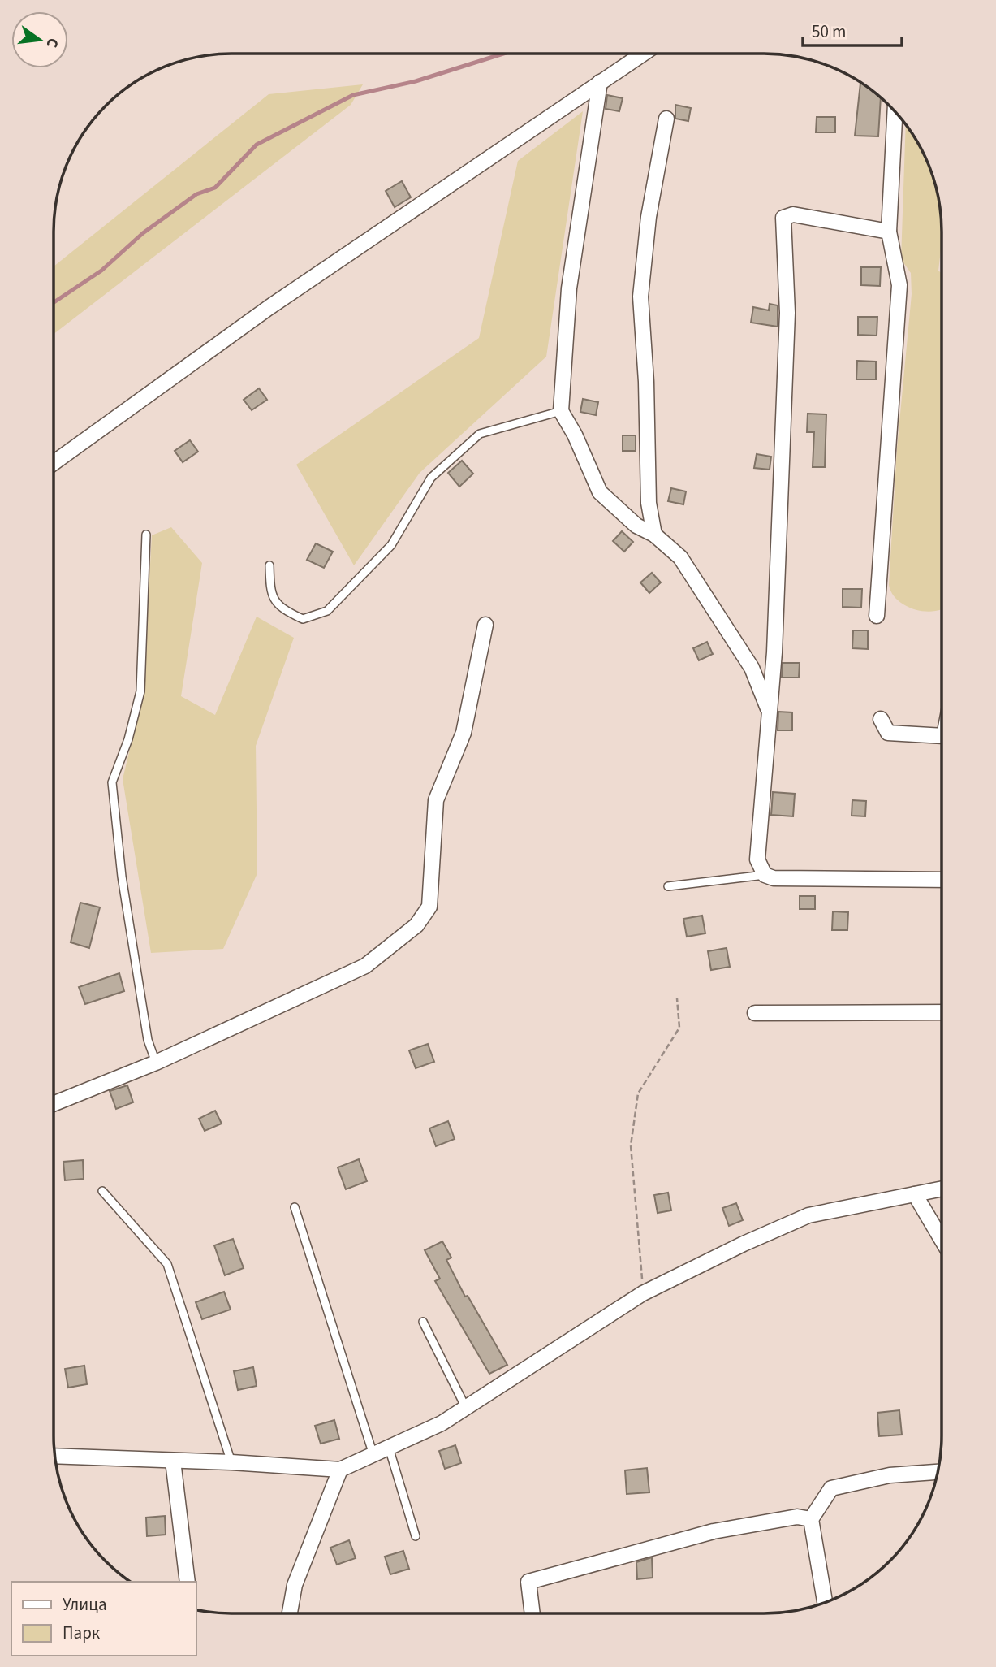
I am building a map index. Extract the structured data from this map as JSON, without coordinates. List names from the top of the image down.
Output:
{
  "legend": ["Улица", "Парк"],
  "scale_bar": "50 m",
  "north": "right"
}
